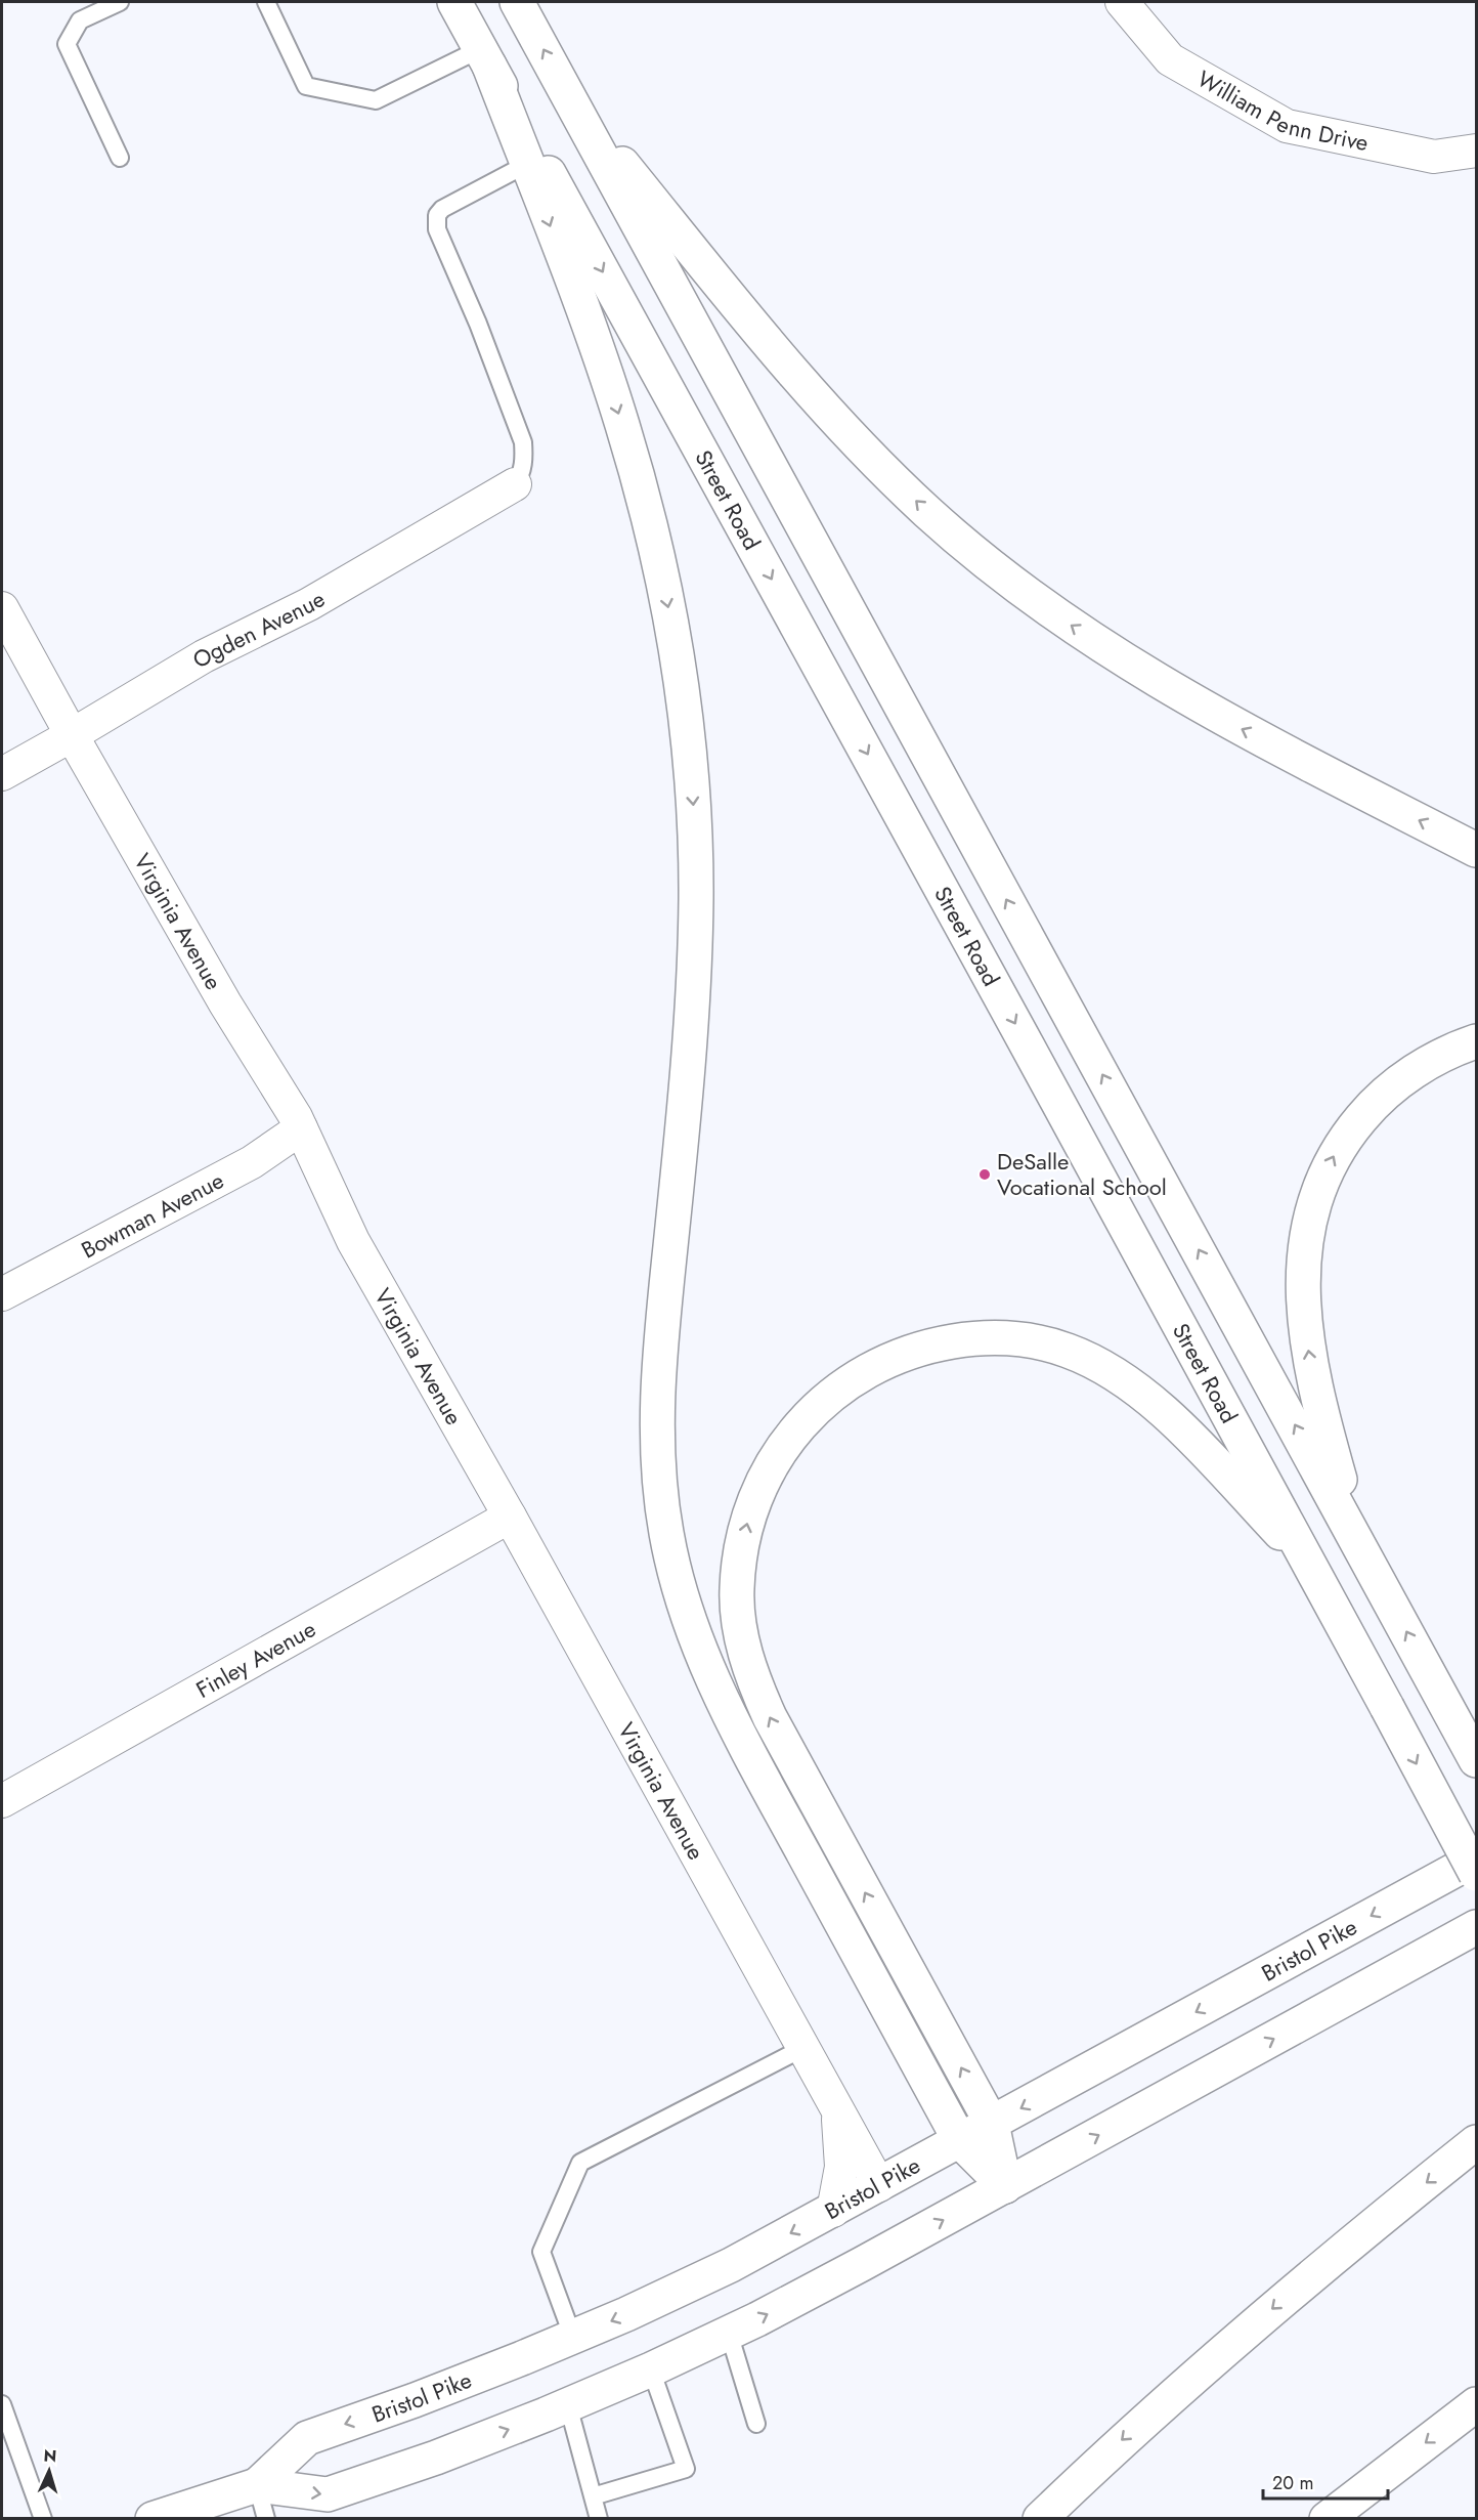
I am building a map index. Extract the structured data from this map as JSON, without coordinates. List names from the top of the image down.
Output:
{
  "streets": {
    "main road": ["Street Road", "Bristol Pike"],
    "street": [
      "William Penn Drive",
      "Ogden Avenue",
      "Virginia Avenue",
      "Bowman Avenue",
      "Finley Avenue"
    ]
  },
  "crossings": [
    ["Ogden Avenue", "Virginia Avenue"],
    ["Virginia Avenue", "Bowman Avenue"],
    ["Virginia Avenue", "Finley Avenue"],
    ["Virginia Avenue", "Bristol Pike"]
  ],
  "places": ["DeSalle Vocational School"],
  "scale_bar": "20 m",
  "north": "top"
}
